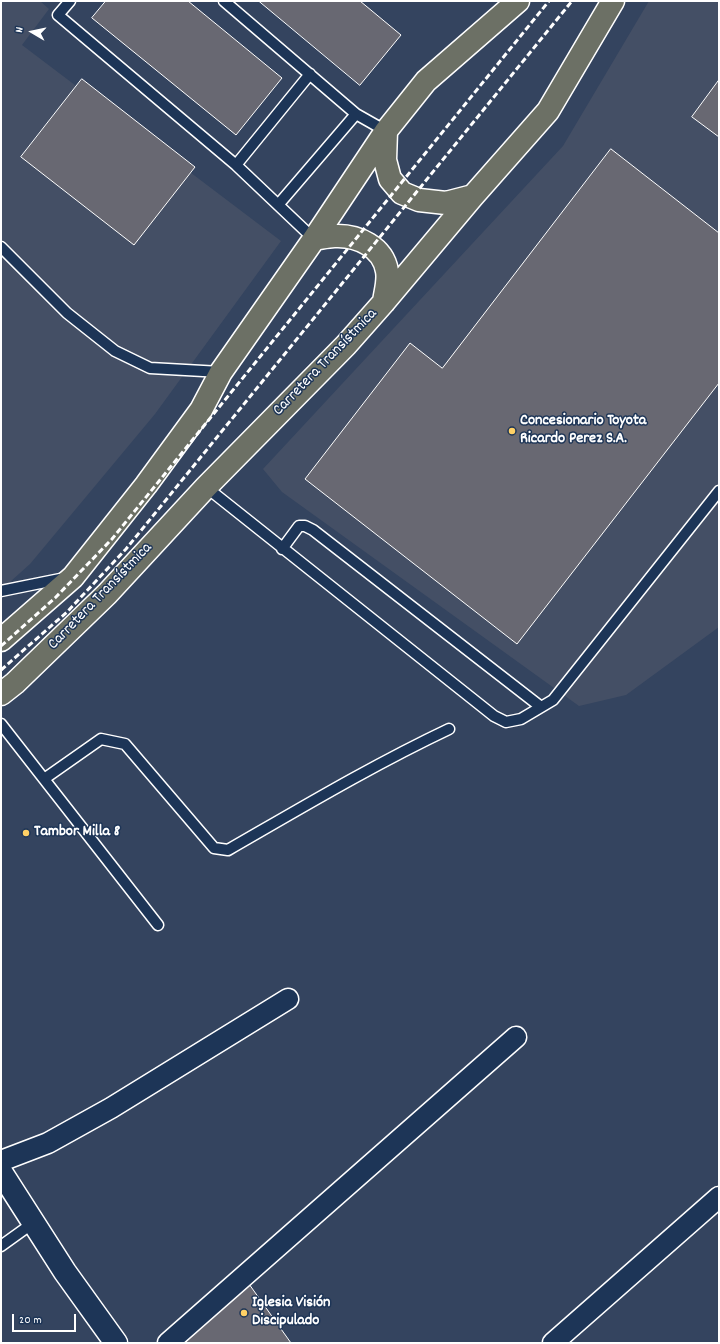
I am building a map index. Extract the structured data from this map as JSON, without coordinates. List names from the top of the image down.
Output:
{
  "streets": {
    "main road": ["Carretera Transístmica"]
  },
  "places": ["Concesionario Toyota Ricardo Perez S.A.", "Tambor Milla 8", "Iglesia Visión Discipulado"],
  "scale_bar": "20 m",
  "north": "left"
}
